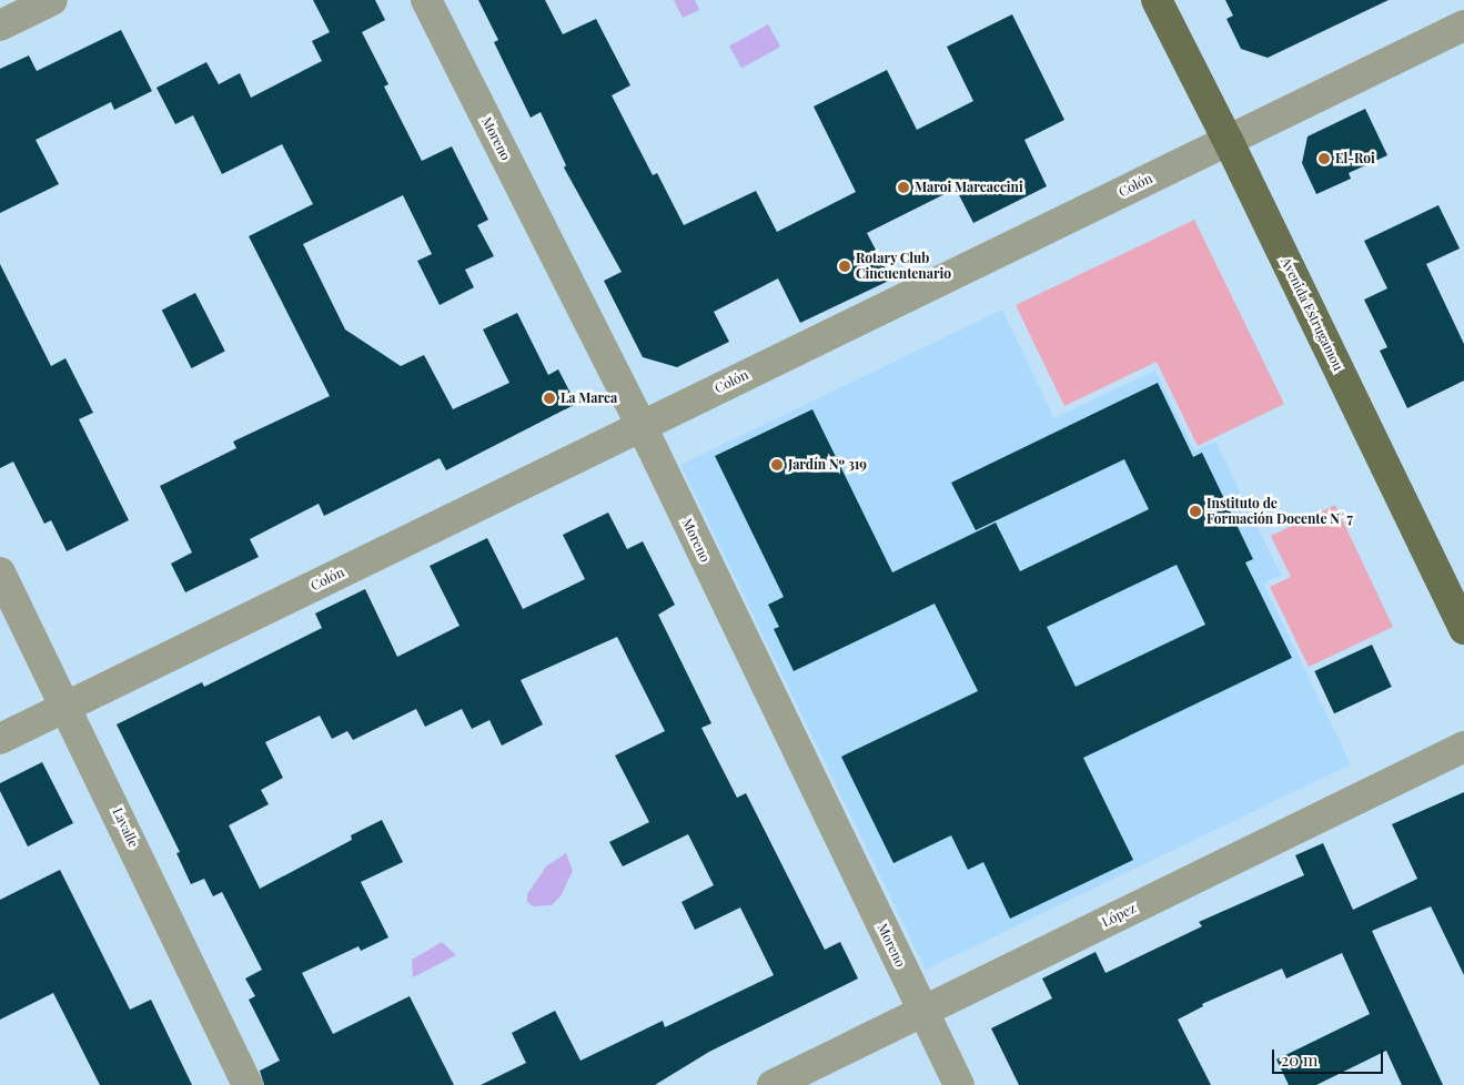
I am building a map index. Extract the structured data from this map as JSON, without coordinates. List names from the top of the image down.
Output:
{
  "streets": {
    "main road": ["Avenida Estrugamou"],
    "street": [
      "Moreno",
      "Colón",
      "Lavalle",
      "López"
    ]
  },
  "crossings": [
    ["Moreno", "Colón"],
    ["Moreno", "López"],
    ["Colón", "Avenida Estrugamou"],
    ["Colón", "Lavalle"]
  ],
  "places": [
    "El-Roi",
    "Maroi Marcaccini",
    "Rotary Club Cincuentenario",
    "La Marca",
    "Jardín Nº 319",
    "Instituto de Formación Docente N° 7"
  ],
  "scale_bar": "20 m"
}
